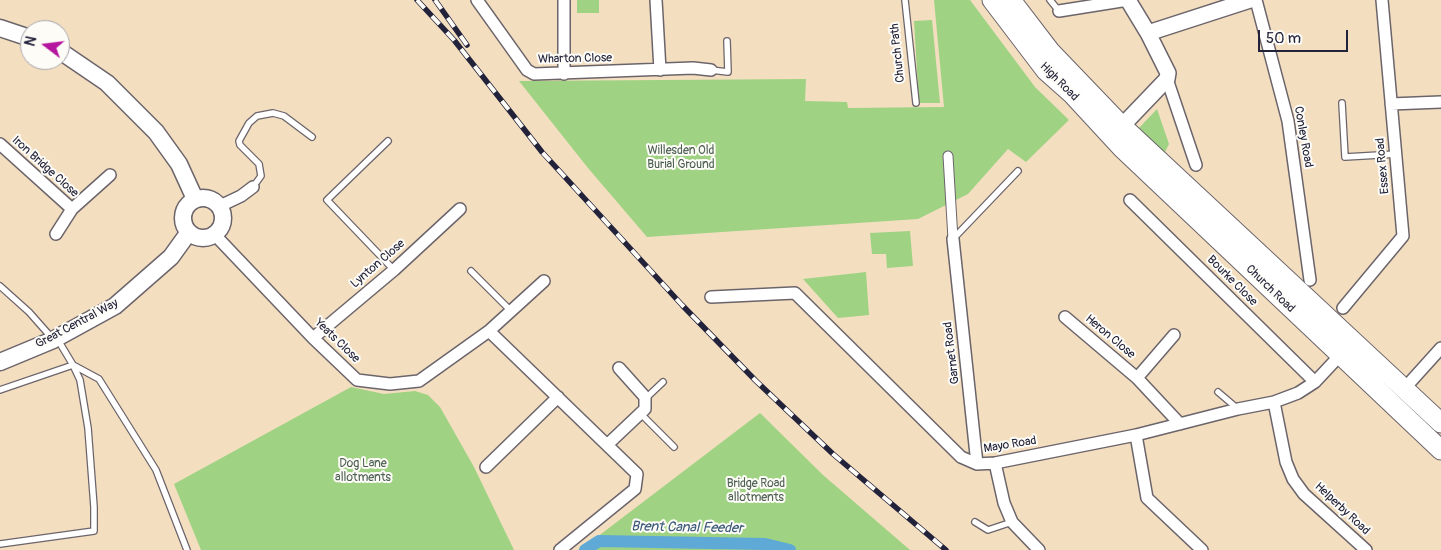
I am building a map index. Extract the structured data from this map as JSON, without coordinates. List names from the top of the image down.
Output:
{
  "streets": {
    "main road": ["High Road", "Church Road", "Great Central Way"],
    "street": [
      "Wharton Close",
      "Conley Road",
      "Essex Road",
      "Iron Bridge Close",
      "Lynton Close",
      "Bourke Close",
      "Heron Close",
      "Yeats Close",
      "Garnet Road",
      "Mayo Road",
      "Helperby Road"
    ],
    "lane": ["Church Path"]
  },
  "crossings": [
    ["High Road", "Church Road"],
    ["Lynton Close", "Yeats Close"],
    ["Bourke Close", "Mayo Road"],
    ["Church Road", "Mayo Road"],
    ["Great Central Way", "Yeats Close"],
    ["Heron Close", "Mayo Road"],
    ["Garnet Road", "Mayo Road"],
    ["Mayo Road", "Helperby Road"]
  ],
  "water": ["Brent Canal Feeder"],
  "parks": ["Willesden Old Burial Ground", "Dog Lane allotments", "Bridge Road allotments"],
  "scale_bar": "50 m",
  "north": "left"
}
